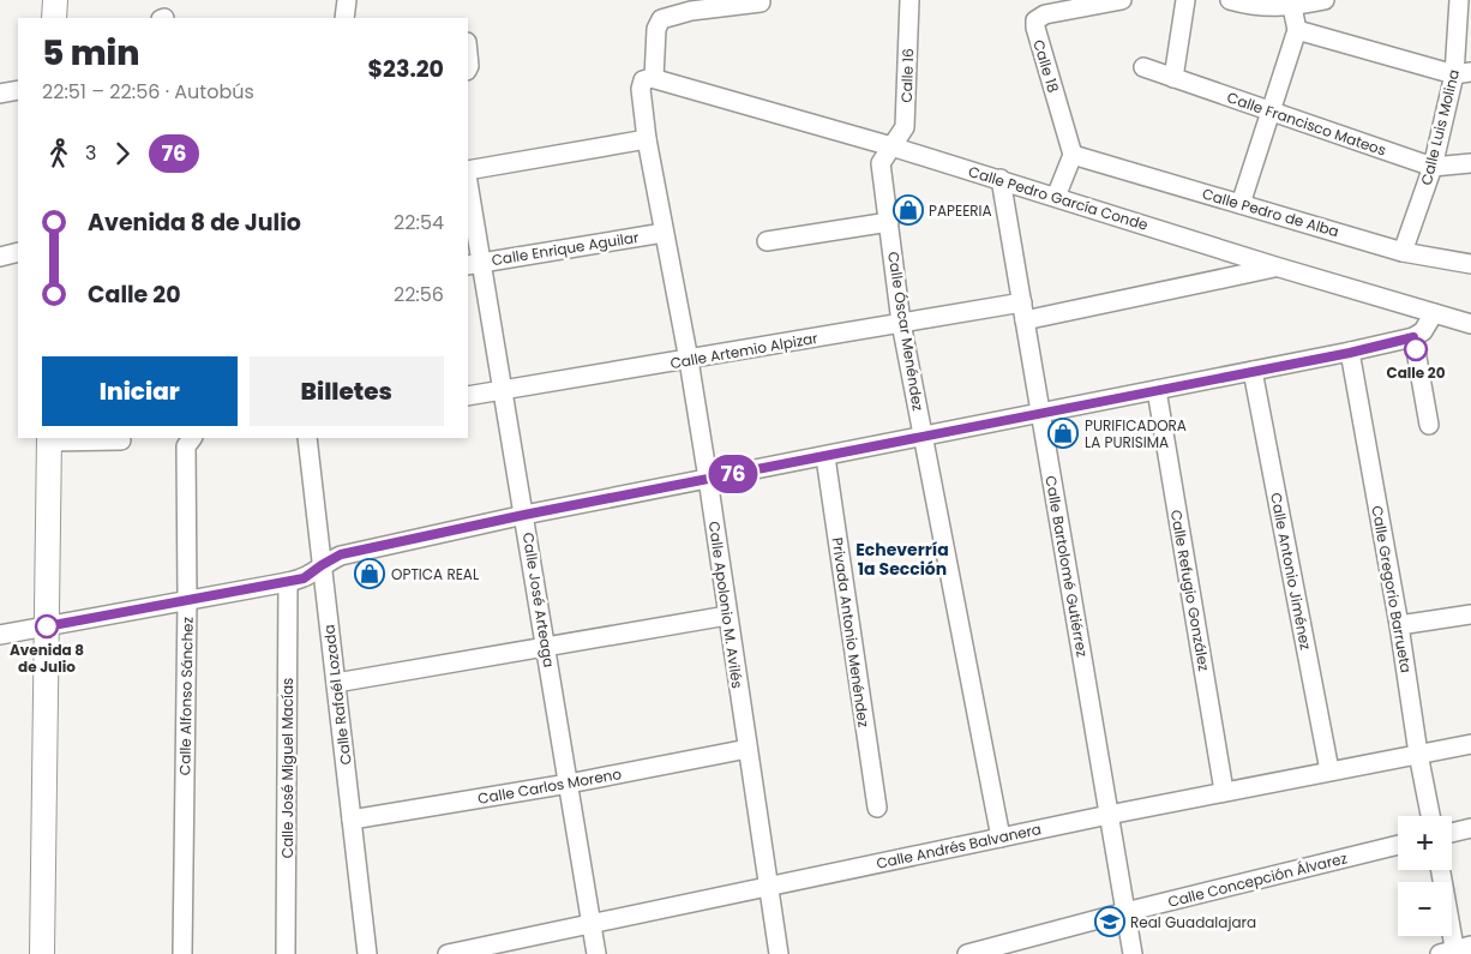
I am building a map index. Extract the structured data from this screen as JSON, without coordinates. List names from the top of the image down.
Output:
{
  "streets": {
    "street": [
      "Calle 18",
      "Calle 16",
      "Calle Francisco Mateos",
      "Calle Luis Molina",
      "Calle Pedro García Conde",
      "Calle Pedro de Alba",
      "Calle Enrique Aguilar",
      "Calle Óscar Menéndez",
      "Calle Artemio Alpizar",
      "Calle Bartolomé Gutiérrez",
      "Calle Antonio Jiménez",
      "Calle Gregorio Barrueta",
      "Calle Refugio González",
      "Calle José Arteaga",
      "Calle Apolonio M. Avilés",
      "Privada Antonio Menéndez",
      "Calle Rafaél Lozada",
      "Calle Alfonso Sánchez",
      "Calle José Miguel Macías",
      "Calle Carlos Moreno",
      "Calle Andrés Balvanera",
      "Calle Concepción Álvarez"
    ]
  },
  "crossings": [
    ["Calle 18", "Calle Pedro de Alba"],
    ["Calle 16", "Calle Pedro García Conde"],
    ["Calle 16", "Calle Óscar Menéndez"],
    ["Calle Francisco Mateos", "Calle Luis Molina"],
    ["Calle Luis Molina", "Calle Pedro de Alba"],
    ["Calle Pedro García Conde", "Calle Óscar Menéndez"],
    ["Calle Pedro García Conde", "Calle Artemio Alpizar"],
    ["Calle Pedro García Conde", "Calle Bartolomé Gutiérrez"],
    ["Calle Pedro García Conde", "Calle Apolonio M. Avilés"],
    ["Calle Enrique Aguilar", "Calle José Arteaga"],
    ["Calle Enrique Aguilar", "Calle Apolonio M. Avilés"],
    ["Calle Óscar Menéndez", "Calle Artemio Alpizar"],
    ["Calle Óscar Menéndez", "Calle Andrés Balvanera"],
    ["Calle Artemio Alpizar", "Calle Bartolomé Gutiérrez"],
    ["Calle Artemio Alpizar", "Calle José Arteaga"],
    ["Calle Artemio Alpizar", "Calle Apolonio M. Avilés"],
    ["Calle Bartolomé Gutiérrez", "Calle Andrés Balvanera"],
    ["Calle Bartolomé Gutiérrez", "Calle Concepción Álvarez"],
    ["Calle Antonio Jiménez", "Calle Andrés Balvanera"],
    ["Calle Gregorio Barrueta", "Calle Andrés Balvanera"],
    ["Calle Refugio González", "Calle Andrés Balvanera"],
    ["Calle José Arteaga", "Calle Carlos Moreno"],
    ["Calle José Arteaga", "Calle Andrés Balvanera"],
    ["Calle Apolonio M. Avilés", "Calle Carlos Moreno"],
    ["Calle Apolonio M. Avilés", "Calle Andrés Balvanera"],
    ["Calle Rafaél Lozada", "Calle Carlos Moreno"]
  ],
  "districts": ["Echeverría 1a Sección"],
  "places": {
    "shop": ["PAPEERIA", "PURIFICADORA LA PURISIMA", "OPTICA REAL"],
    "other": ["Calle 20", "Avenida 8 de Julio"],
    "school or university": ["Real Guadalajara"]
  },
  "lines": ["bus line 76"],
  "page": {
    "on_map": "76",
    "heading": ["5 min", "22:51 – 22:56 · Autobús", "$23.20"],
    "legs": ["3", "76"],
    "list": [
      {
        "name": "Avenida 8 de Julio",
        "value": "22:54"
      },
      {
        "name": "Calle 20",
        "value": "22:56"
      }
    ],
    "buttons": ["Iniciar", "Billetes"],
    "map_buttons": ["+", "−"]
  }
}
